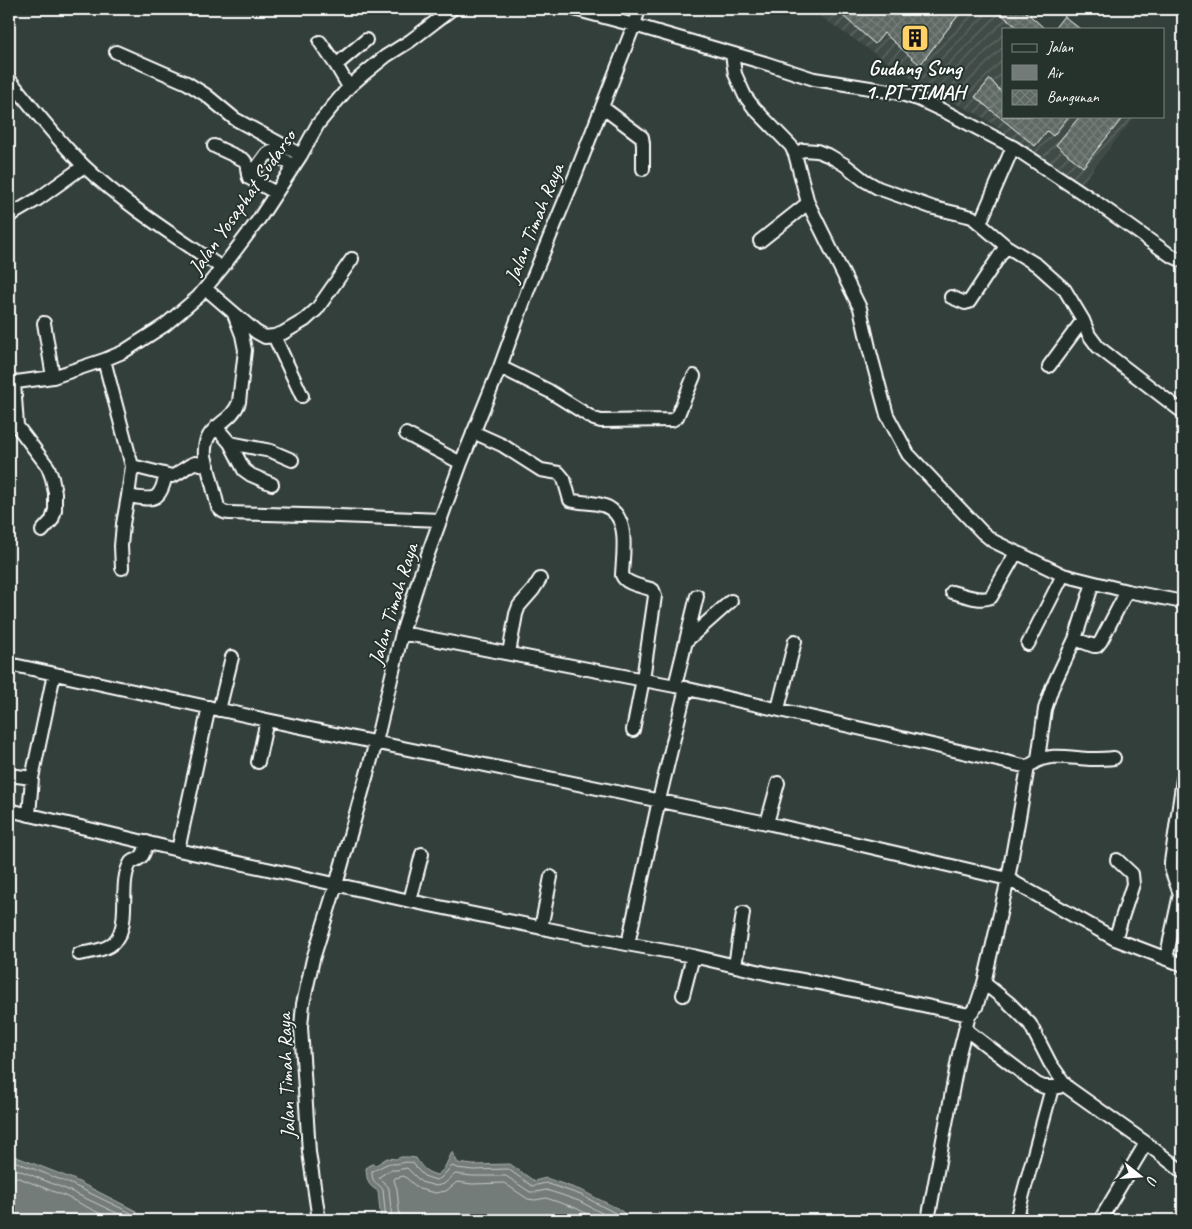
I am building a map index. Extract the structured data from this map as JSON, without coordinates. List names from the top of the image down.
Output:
{
  "streets": {
    "street": ["Jalan Yosaphat Sudarso", "Jalan Timah Raya"]
  },
  "places": {
    "building": ["Gudang Sung 1. PT TIMAH"]
  },
  "legend": ["Jalan", "Air", "Bangunan"],
  "north": "right"
}
